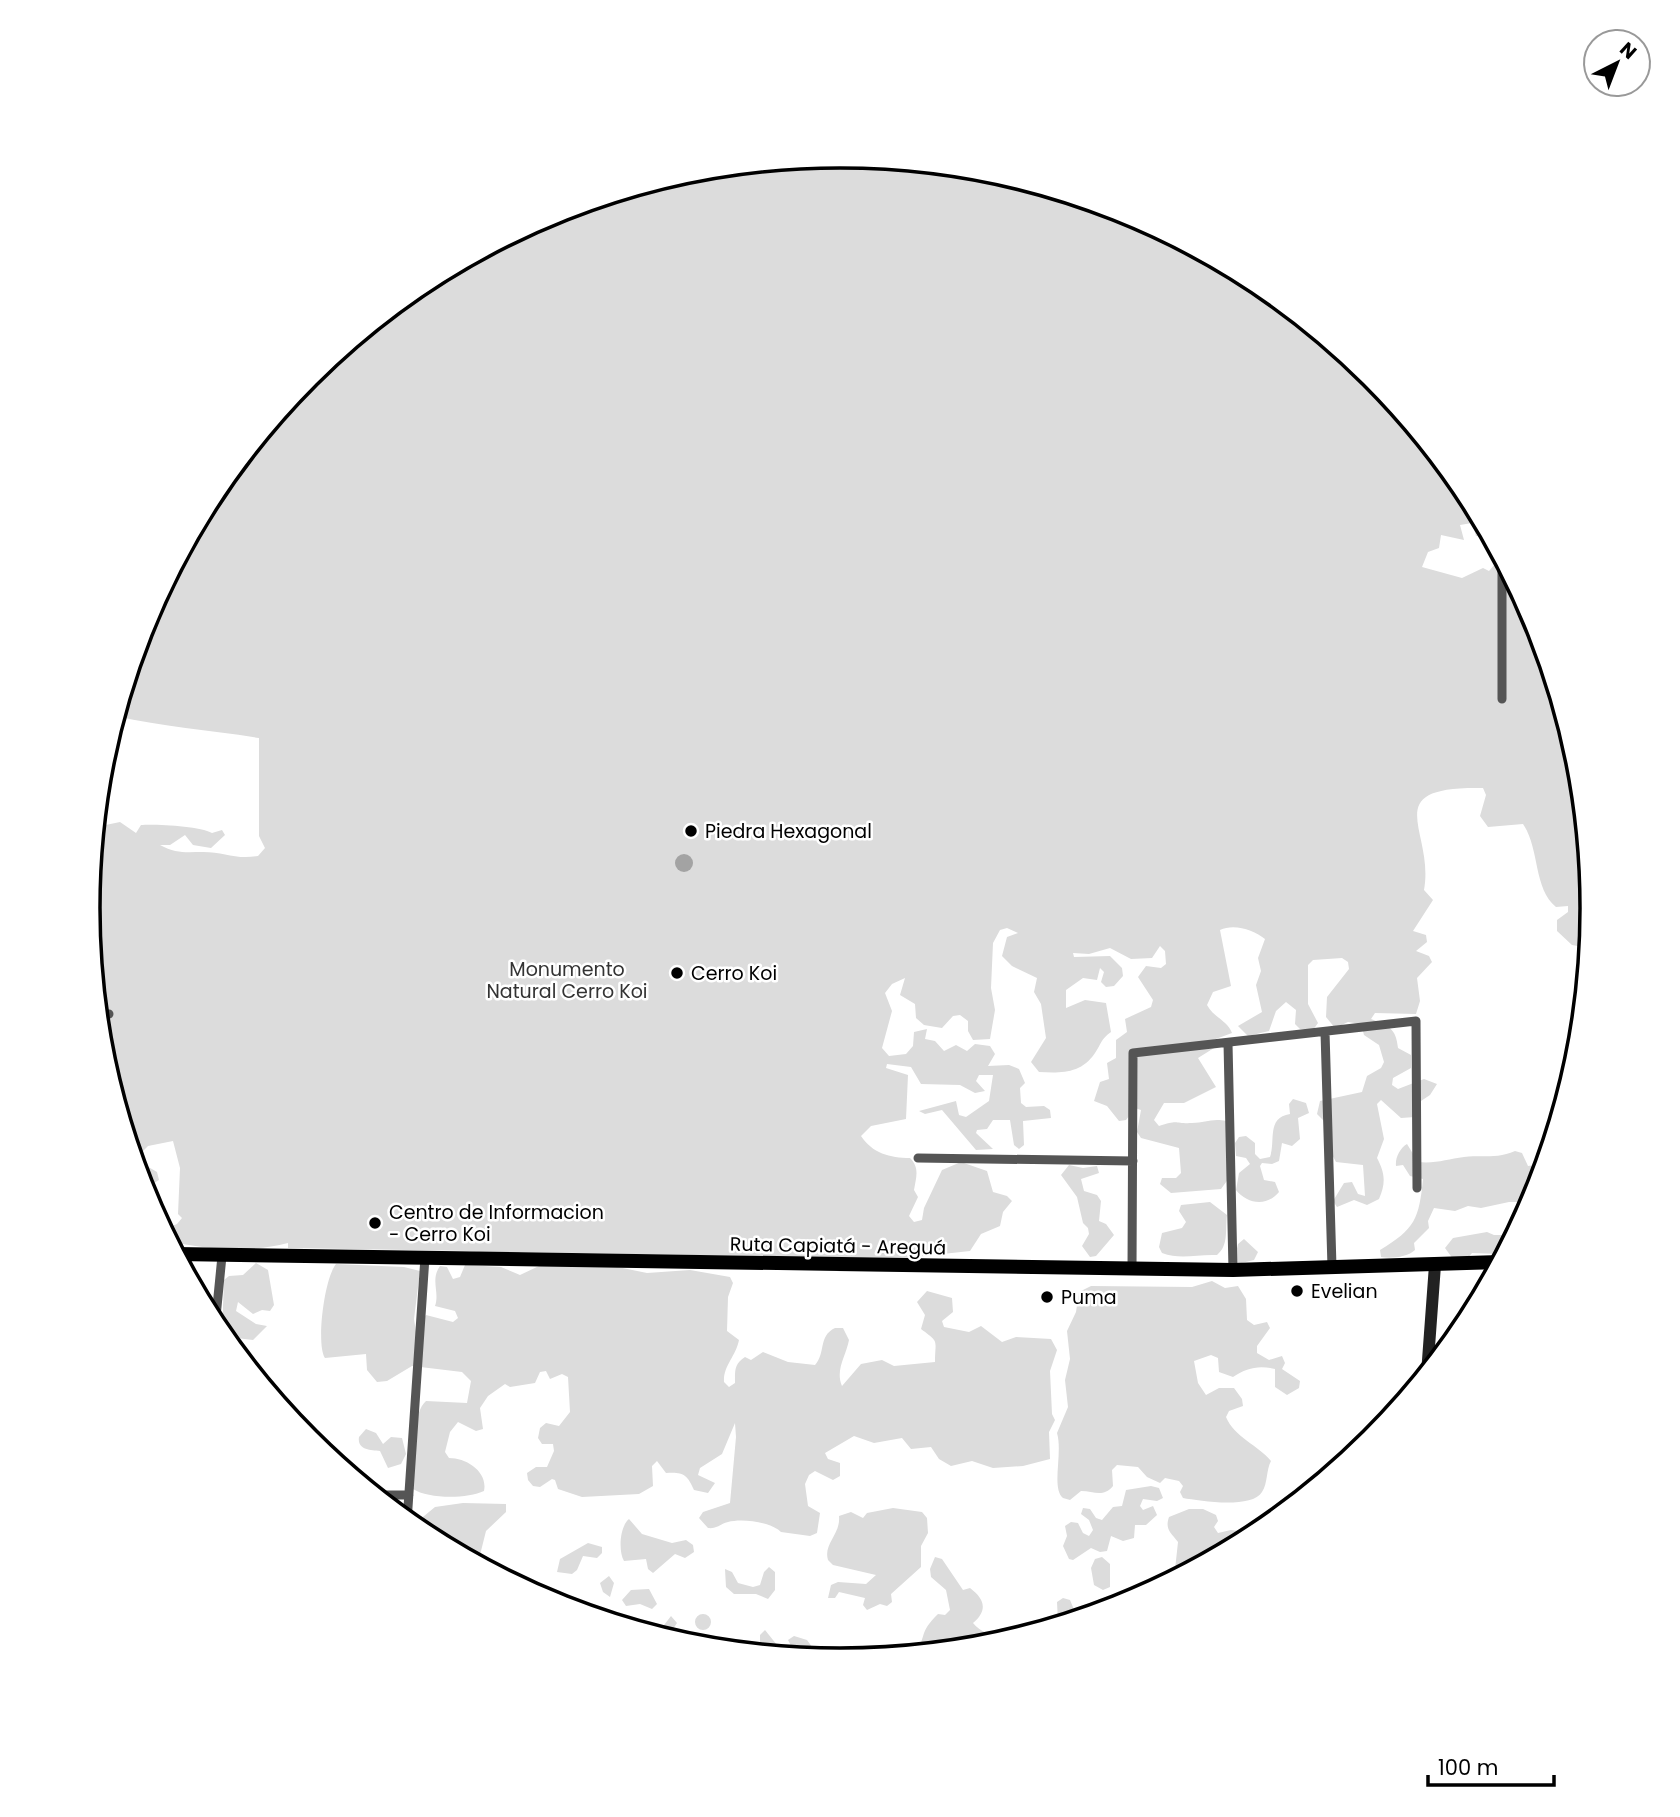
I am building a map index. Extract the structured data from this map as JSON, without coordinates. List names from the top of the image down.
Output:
{
  "streets": {
    "main road": ["Ruta Capiatá - Areguá"]
  },
  "parks": ["Monumento Natural Cerro Koi"],
  "places": [
    "Piedra Hexagonal",
    "Cerro Koi",
    "Centro de Informacion - Cerro Koi",
    "Evelian",
    "Puma"
  ],
  "scale_bar": "100 m",
  "north": "top right"
}
